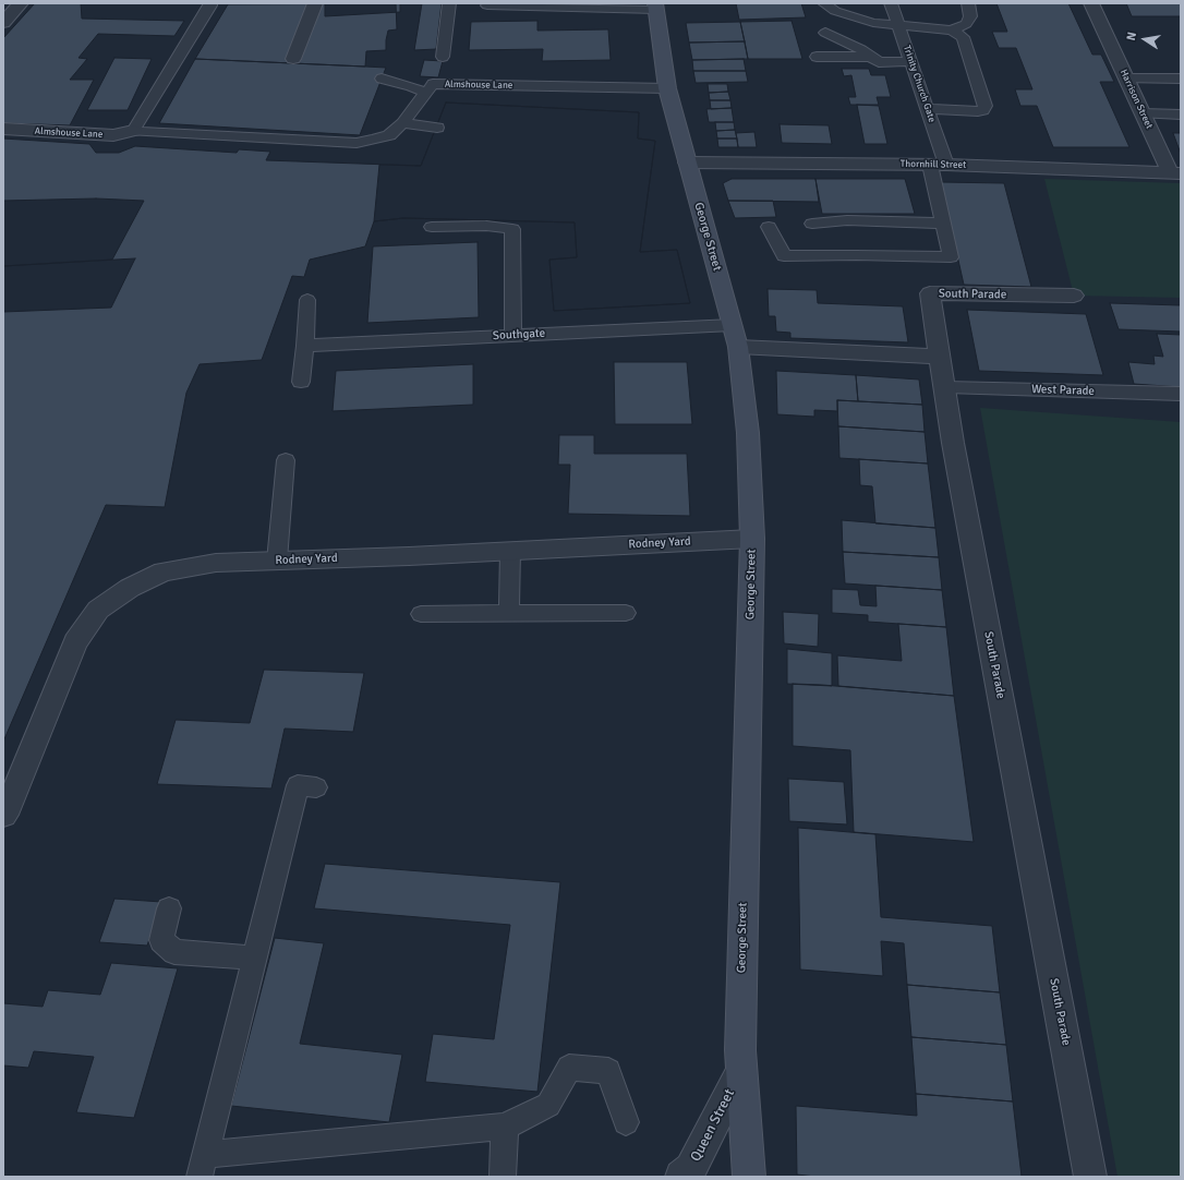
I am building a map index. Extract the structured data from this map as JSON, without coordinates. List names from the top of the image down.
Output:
{
  "streets": {
    "street": [
      "Almshouse Lane",
      "Harrison Street",
      "Thornhill Street",
      "George Street",
      "South Parade",
      "Rodney Yard",
      "Queen Street"
    ],
    "lane": ["Trinity Church Gate", "Southgate", "West Parade"]
  },
  "crossings": [
    ["Trinity Church Gate", "Thornhill Street"],
    ["Almshouse Lane", "George Street"],
    ["Harrison Street", "Thornhill Street"],
    ["Thornhill Street", "George Street"],
    ["George Street", "Southgate"],
    ["George Street", "Rodney Yard"],
    ["George Street", "Queen Street"],
    ["South Parade", "West Parade"]
  ],
  "north": "left"
}
